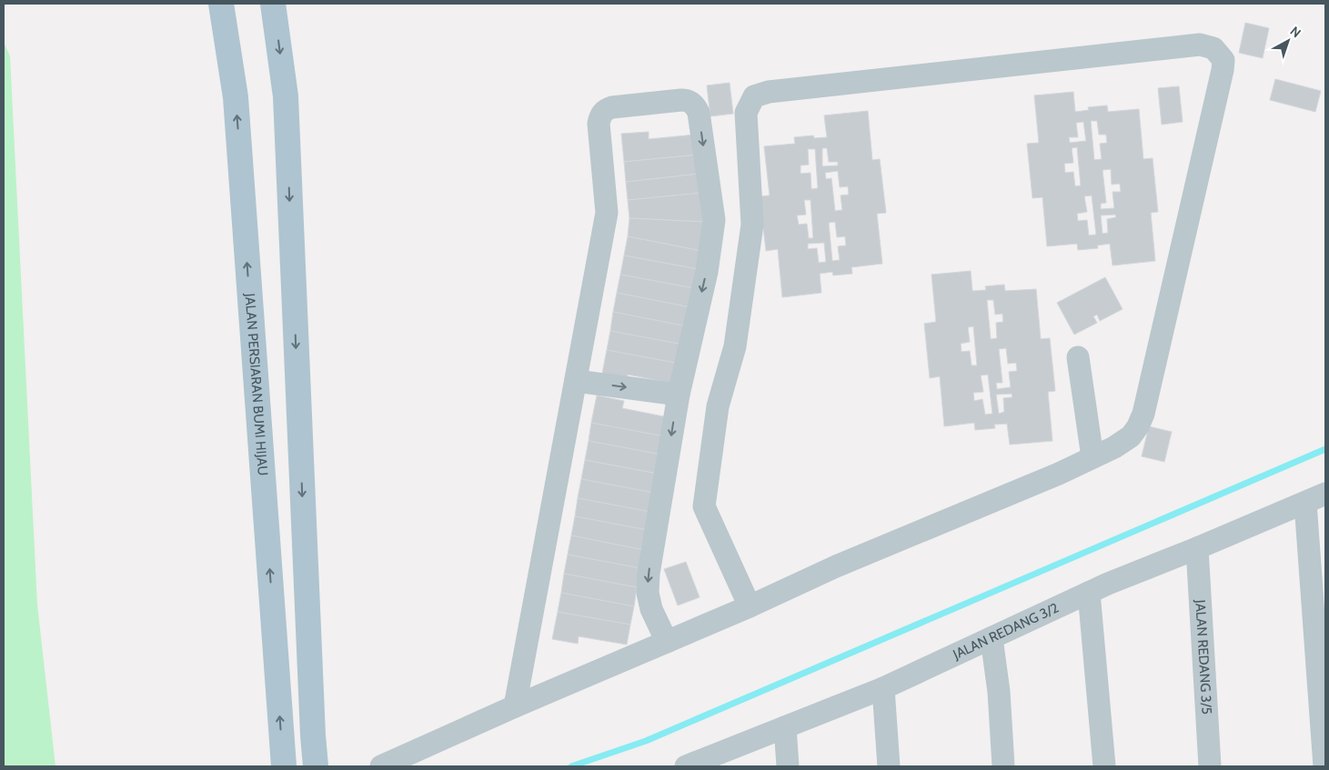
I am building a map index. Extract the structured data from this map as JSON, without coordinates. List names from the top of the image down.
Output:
{
  "streets": {
    "main road": ["JALAN PERSIARAN BUMI HIJAU"],
    "street": ["JALAN REDANG 3/2", "JALAN REDANG 3/5"]
  },
  "crossings": [
    ["JALAN REDANG 3/2", "JALAN REDANG 3/5"]
  ],
  "north": "top right"
}
